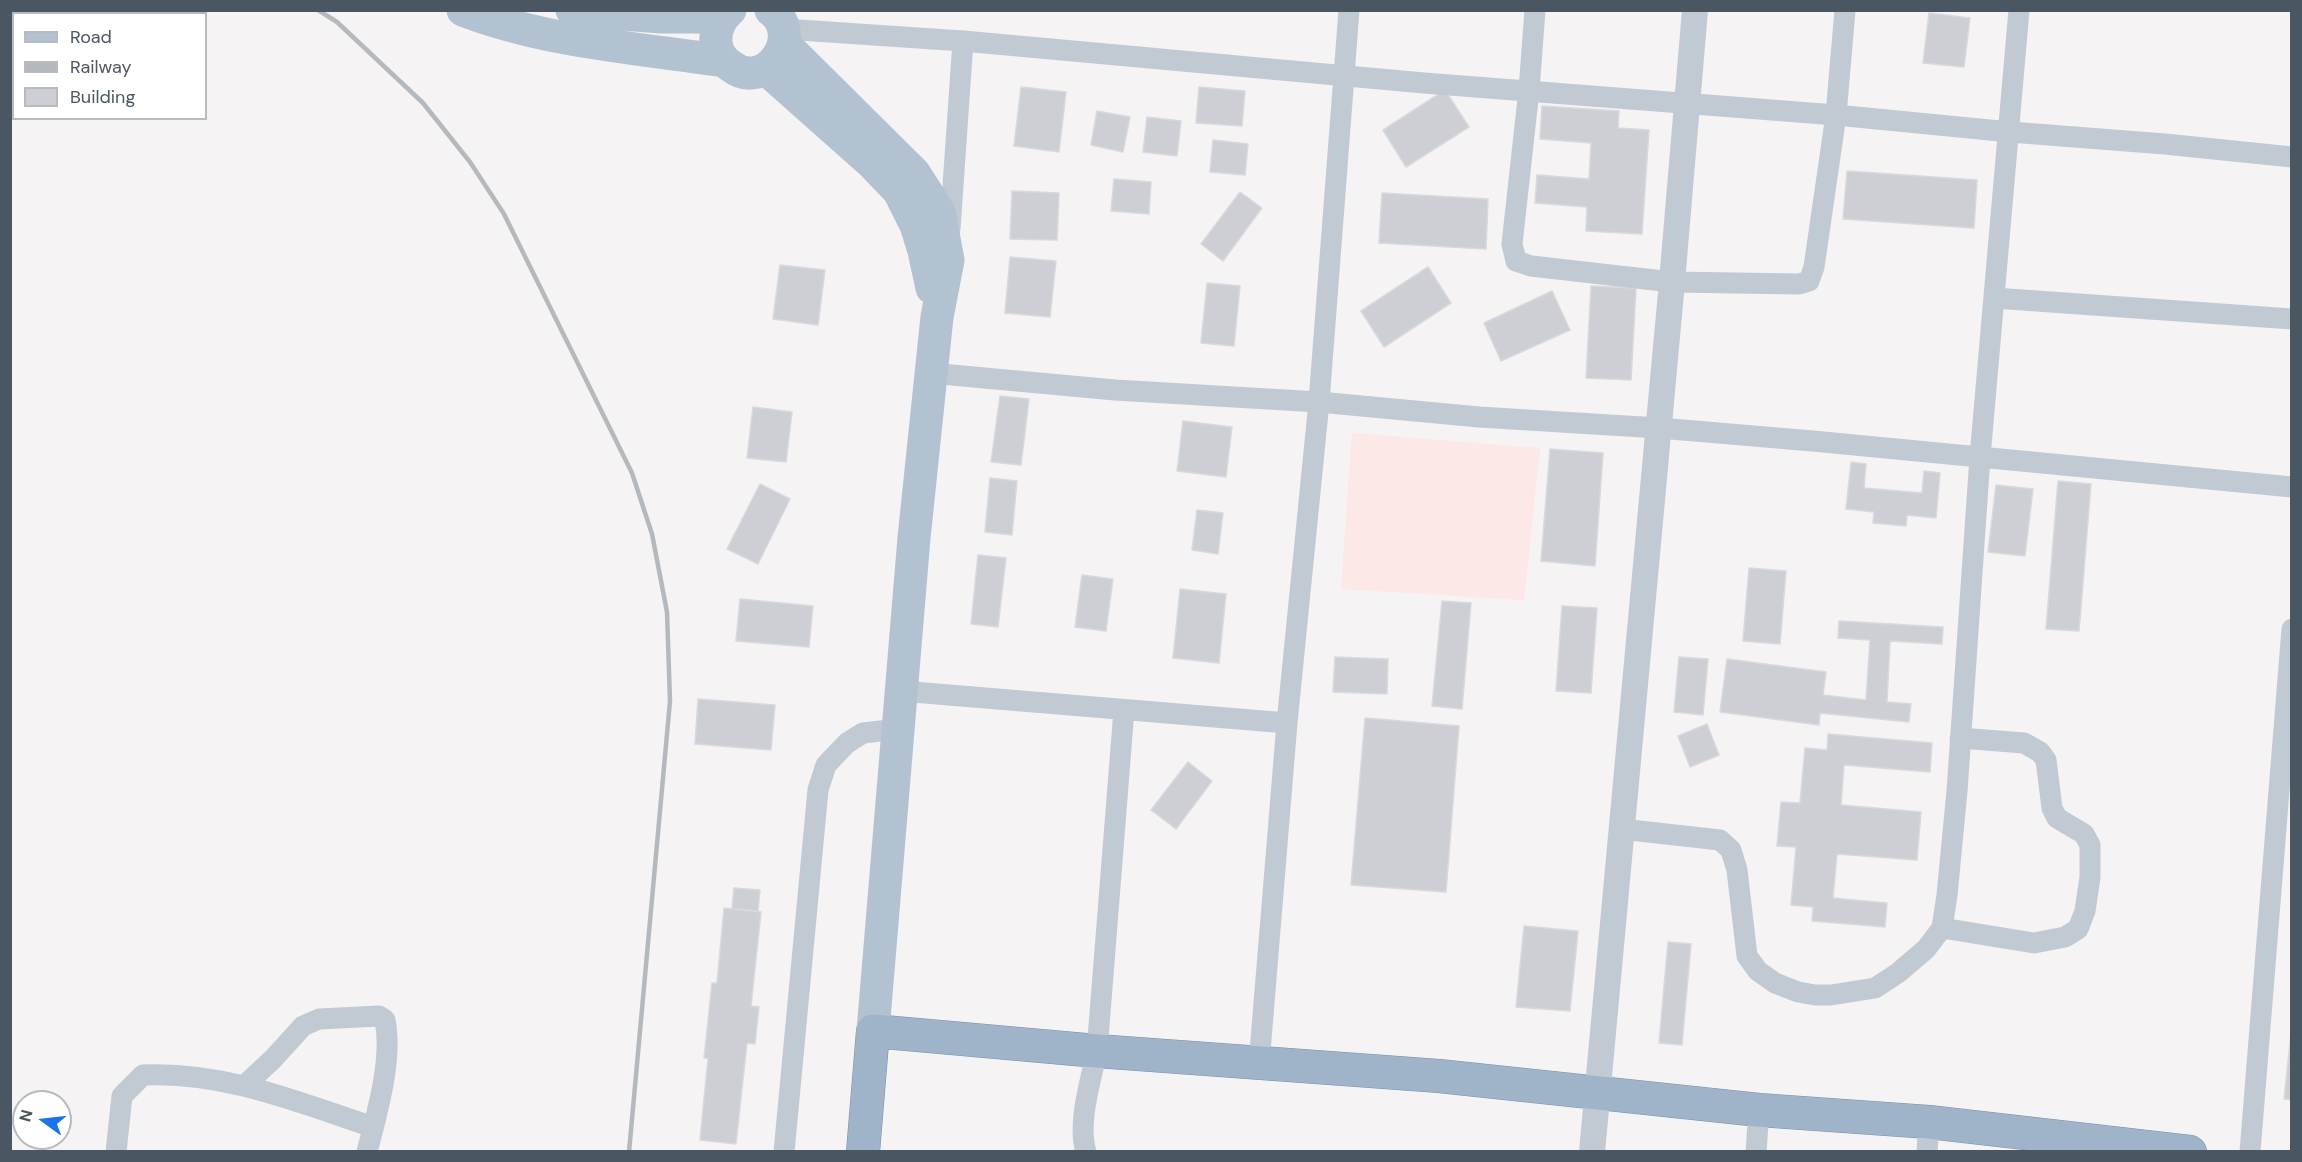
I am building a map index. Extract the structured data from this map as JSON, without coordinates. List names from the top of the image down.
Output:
{
  "legend": ["Road", "Railway", "Building"],
  "north": "left"
}
